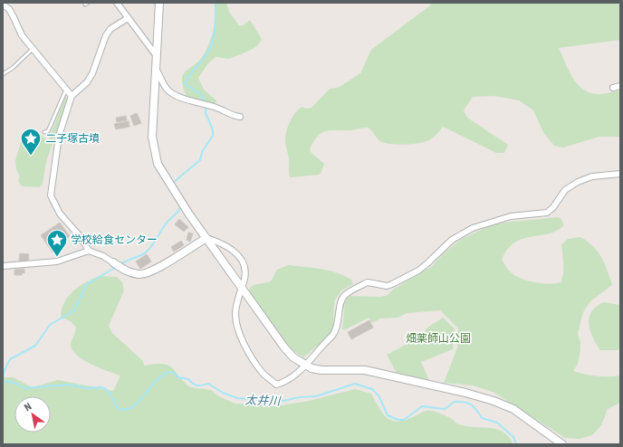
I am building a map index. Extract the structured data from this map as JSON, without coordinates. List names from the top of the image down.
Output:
{
  "water": ["太井川"],
  "parks": ["畑薬師山公園"],
  "places": {
    "place": ["二子塚古墳", "学校給食センター"]
  },
  "north": "top left"
}
